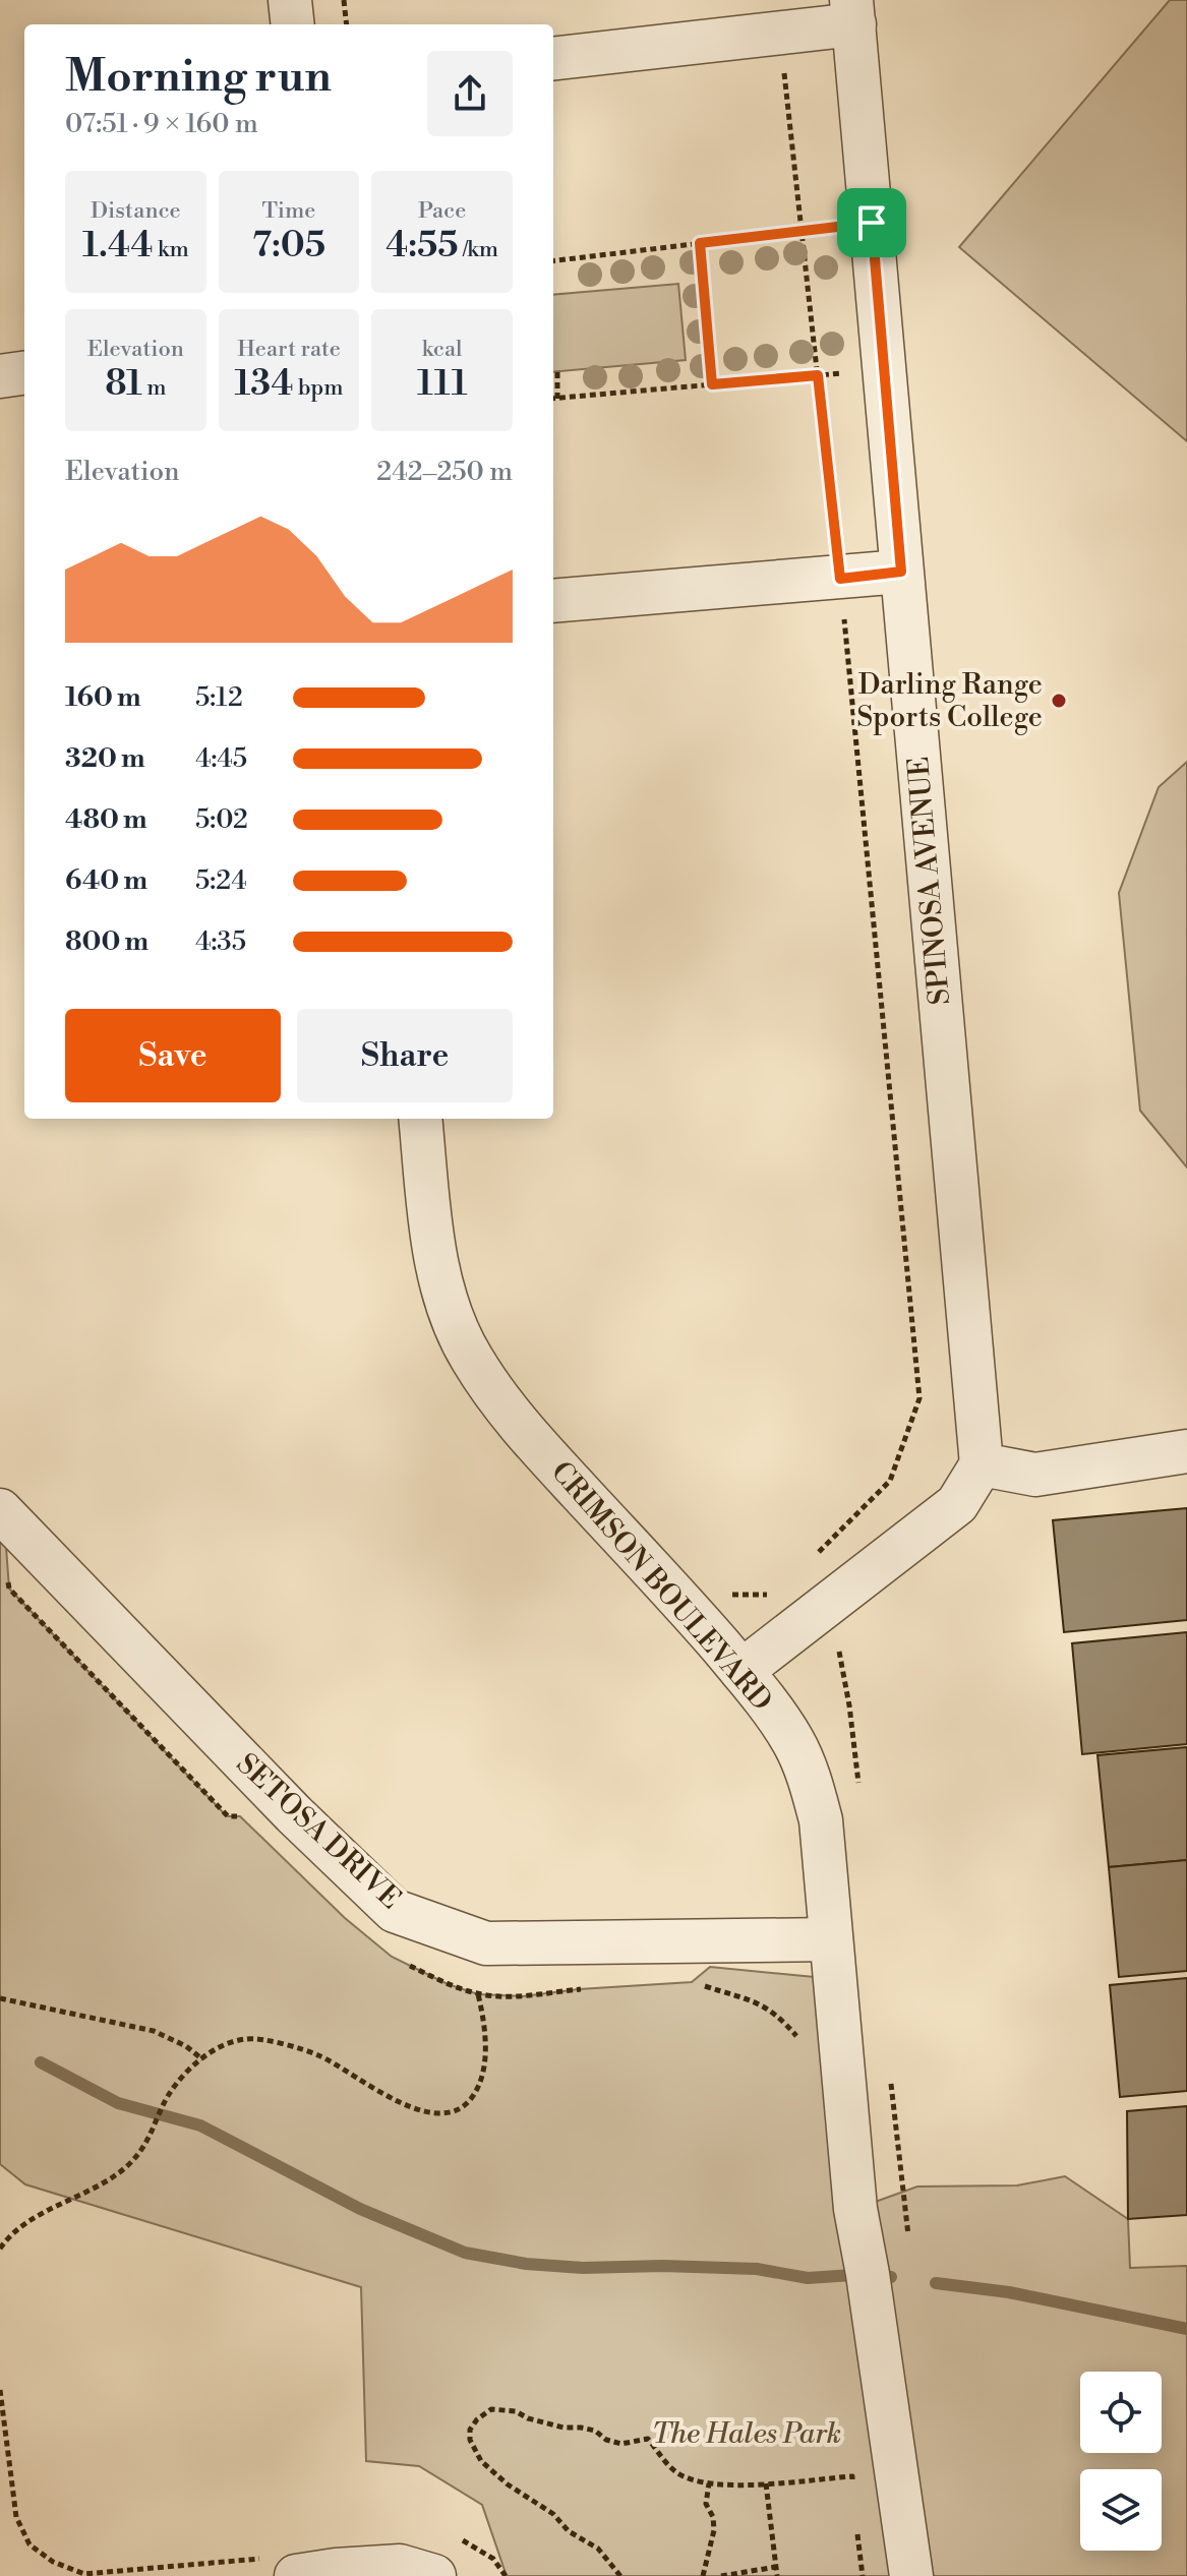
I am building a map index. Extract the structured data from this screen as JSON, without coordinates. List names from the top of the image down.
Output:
{
  "streets": {
    "street": ["SPINOSA AVENUE", "CRIMSON BOULEVARD", "SETOSA DRIVE"]
  },
  "crossings": [
    ["CRIMSON BOULEVARD", "SETOSA DRIVE"]
  ],
  "parks": ["The Hales Park"],
  "places": ["Darling Range Sports College"],
  "page": {
    "heading": ["Morning run", "07:51 · 9 × 160 m"],
    "stats": [
      ["Distance", "1.44 km"],
      ["Time", "7:05"],
      ["Pace", "4:55 /km"],
      ["Elevation", "81 m"],
      ["Heart rate", "134 bpm"],
      ["kcal", "111"]
    ],
    "chart": ["Elevation", "242–250 m"],
    "list": [
      {
        "name": "160 m",
        "note": "5:12"
      },
      {
        "name": "320 m",
        "note": "4:45"
      },
      {
        "name": "480 m",
        "note": "5:02"
      },
      {
        "name": "640 m",
        "note": "5:24"
      },
      {
        "name": "800 m",
        "note": "4:35"
      }
    ],
    "buttons": ["Save", "Share"]
  }
}
